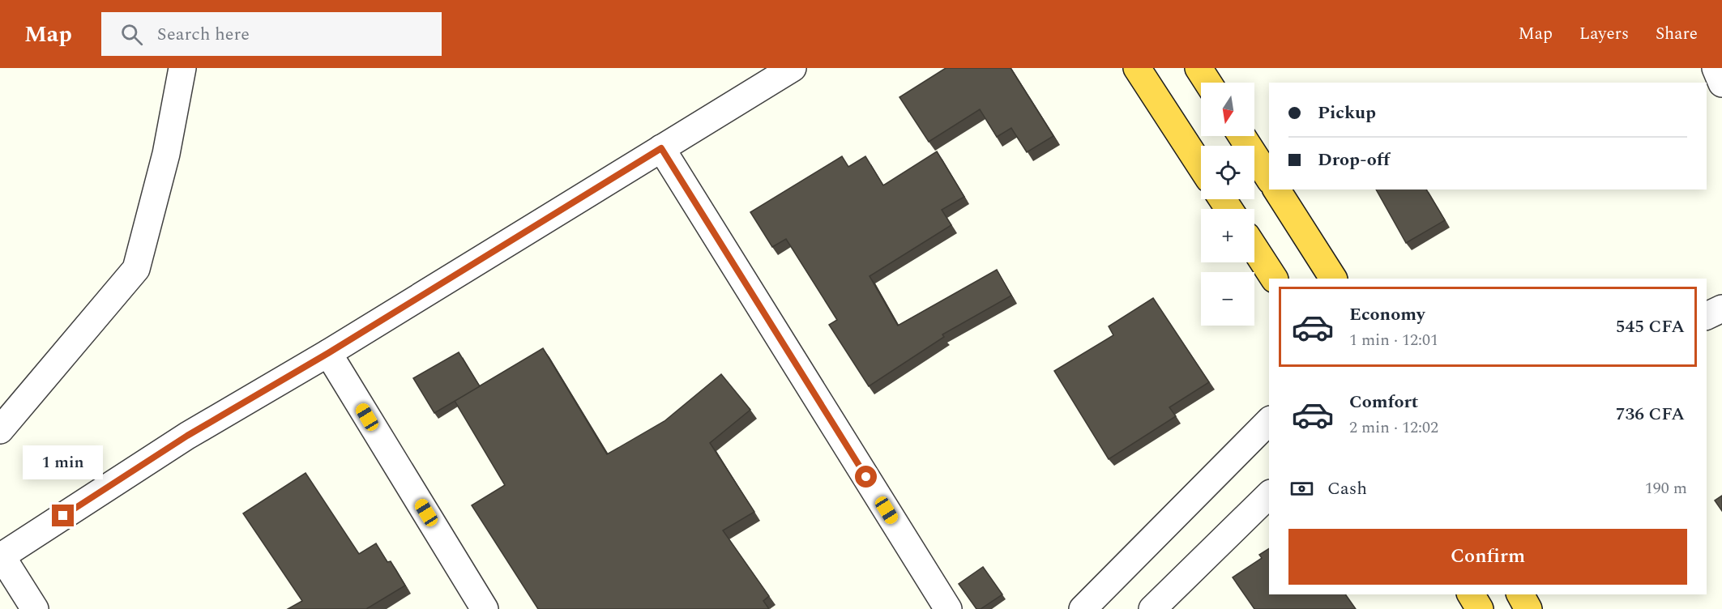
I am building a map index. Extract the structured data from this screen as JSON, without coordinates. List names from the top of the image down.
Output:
{
  "north": "bottom",
  "page": {
    "header": "Map",
    "search": "Search here",
    "nav": ["Map", "Layers", "Share"],
    "map_buttons": ["+", "−"],
    "banner": ["Pickup", "Drop-off"],
    "list": [
      {
        "name": "Economy",
        "note": "1 min · 12:01",
        "value": "545 CFA"
      },
      {
        "name": "Comfort",
        "note": "2 min · 12:02",
        "value": "736 CFA"
      }
    ],
    "bubble": "1 min",
    "pay": ["Cash", "190 m"],
    "buttons": "Confirm"
  }
}
